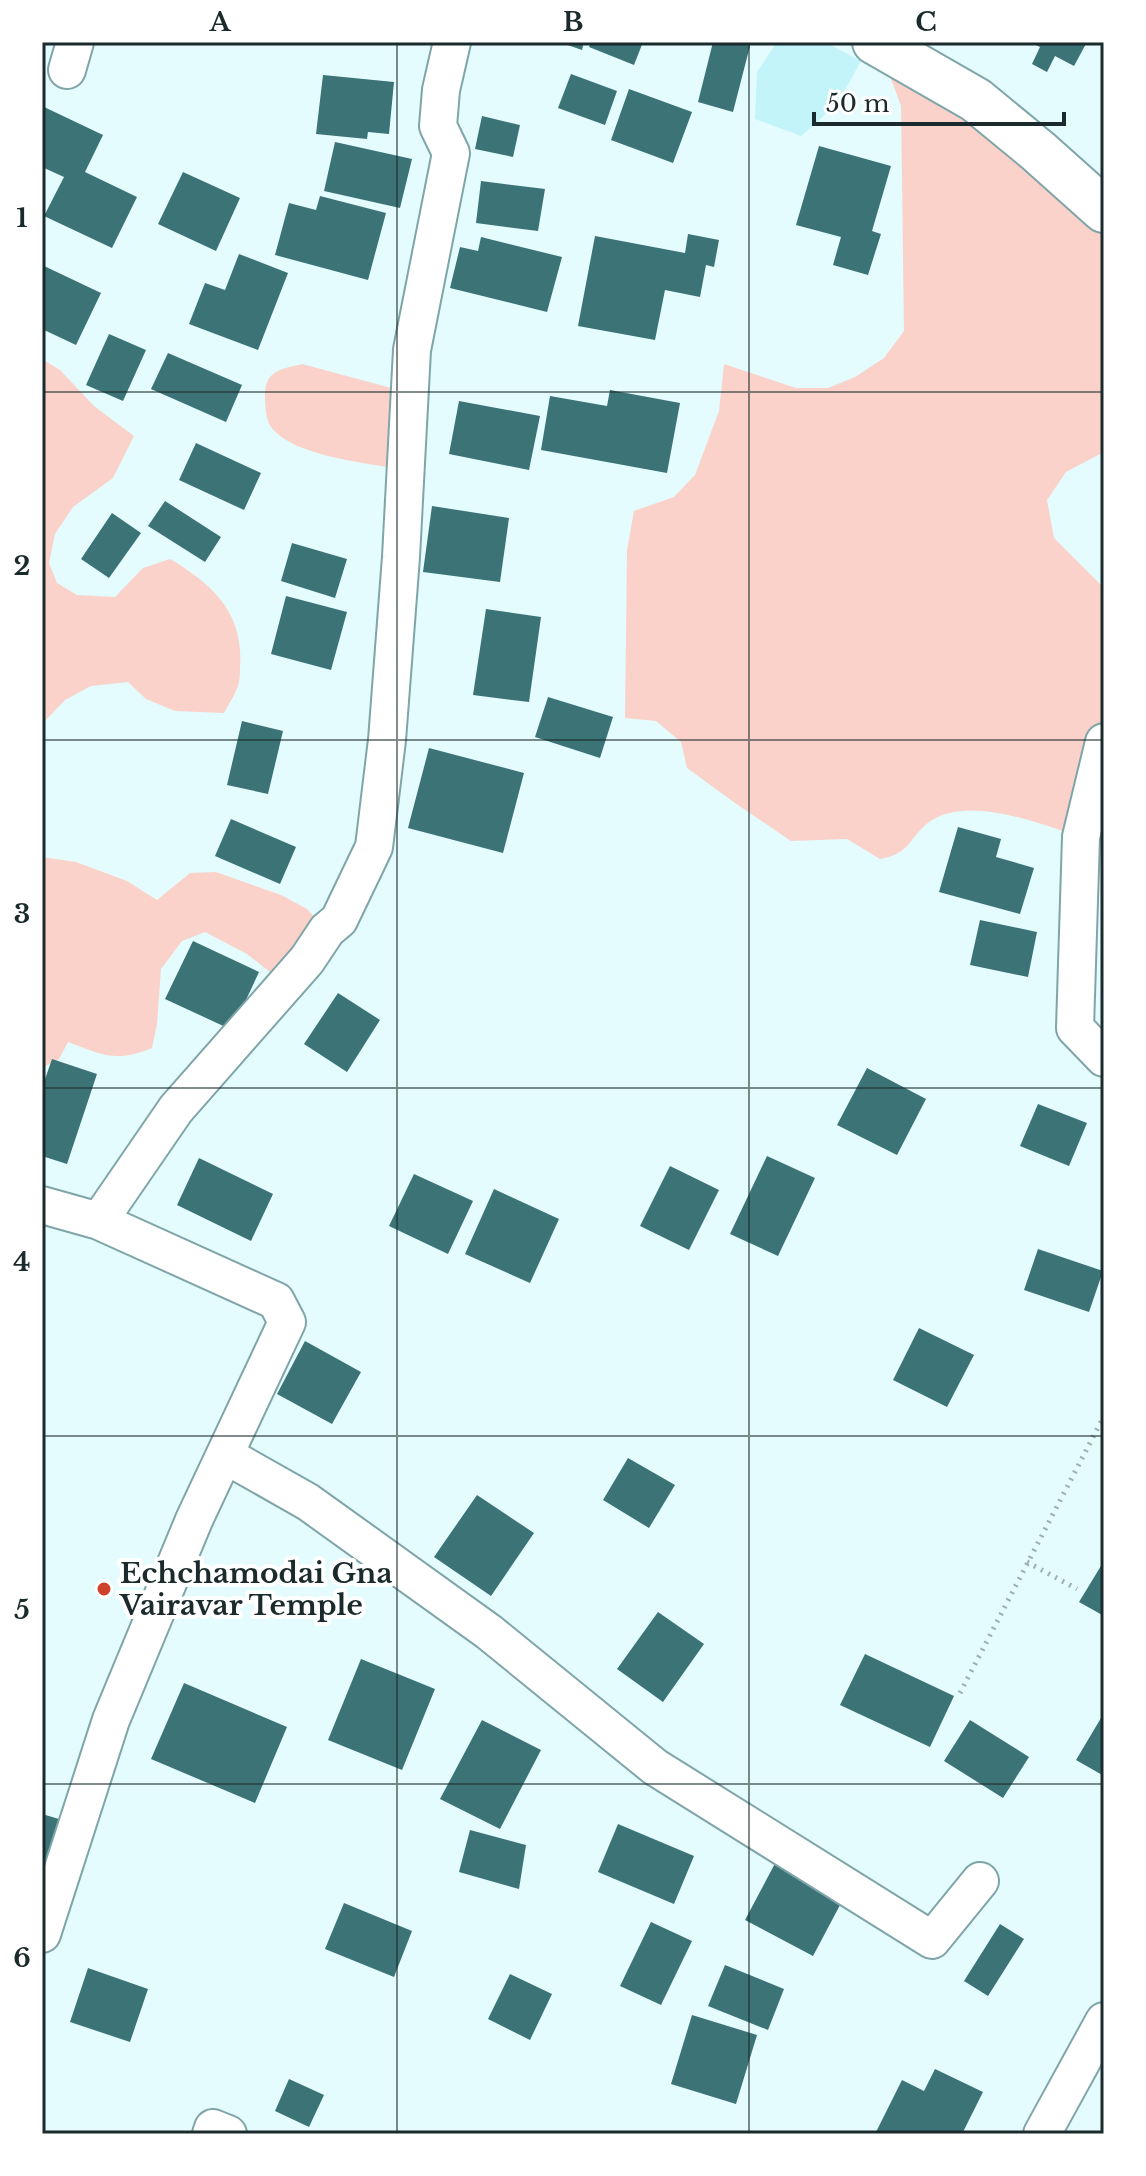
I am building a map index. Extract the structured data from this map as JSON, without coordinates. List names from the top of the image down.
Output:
{
  "places": ["Echchamodai Gna Vairavar Temple"],
  "scale_bar": "50 m",
  "grid": {
    "columns": ["A", "B", "C"],
    "rows": [
      "1",
      "2",
      "3",
      "4",
      "5",
      "6"
    ]
  }
}
